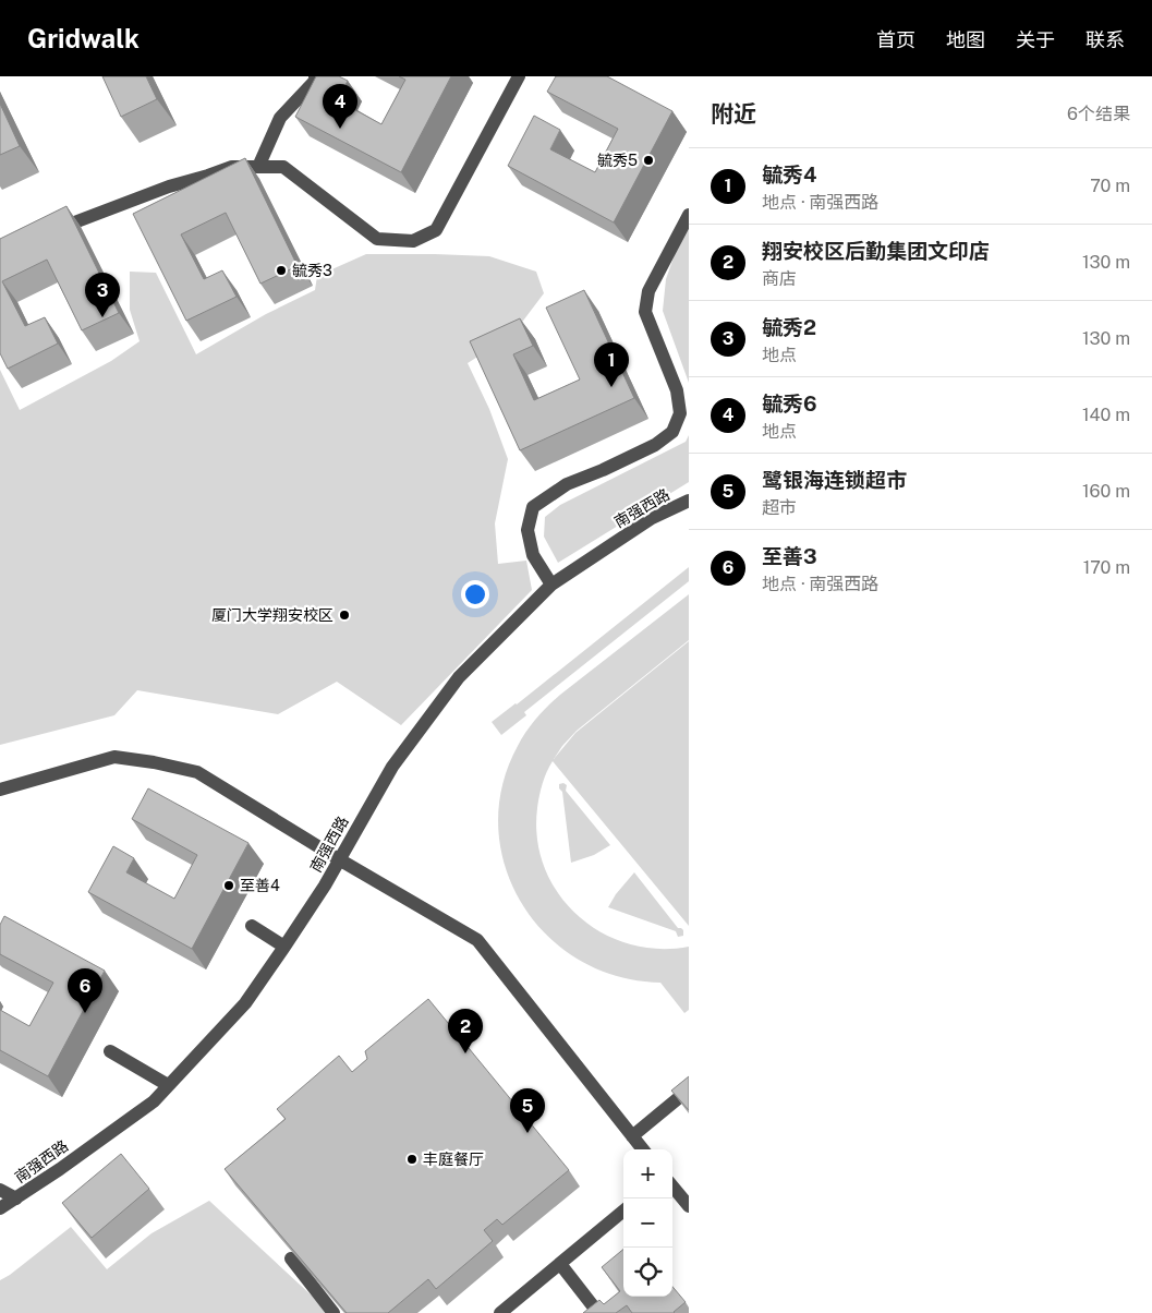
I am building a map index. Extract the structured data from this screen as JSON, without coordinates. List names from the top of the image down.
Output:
{
  "streets": {
    "street": ["南强西路"]
  },
  "places": [
    "毓秀5",
    "毓秀3",
    "厦门大学翔安校区",
    "至善4",
    "丰庭餐厅"
  ],
  "page": {
    "header": "Gridwalk",
    "nav": [
      "首页",
      "地图",
      "关于",
      "联系"
    ],
    "heading": ["附近", "6个结果"],
    "pins": [
      "4",
      "3",
      "1",
      "6",
      "2",
      "5"
    ],
    "list": [
      {
        "mark": "1",
        "name": "毓秀4",
        "note": "地点 · 南强西路",
        "value": "70 m"
      },
      {
        "mark": "2",
        "name": "翔安校区后勤集团文印店",
        "note": "商店",
        "value": "130 m"
      },
      {
        "mark": "3",
        "name": "毓秀2",
        "note": "地点",
        "value": "130 m"
      },
      {
        "mark": "4",
        "name": "毓秀6",
        "note": "地点",
        "value": "140 m"
      },
      {
        "mark": "5",
        "name": "鹭银海连锁超市",
        "note": "超市",
        "value": "160 m"
      },
      {
        "mark": "6",
        "name": "至善3",
        "note": "地点 · 南强西路",
        "value": "170 m"
      }
    ],
    "map_buttons": ["+", "−"]
  }
}
